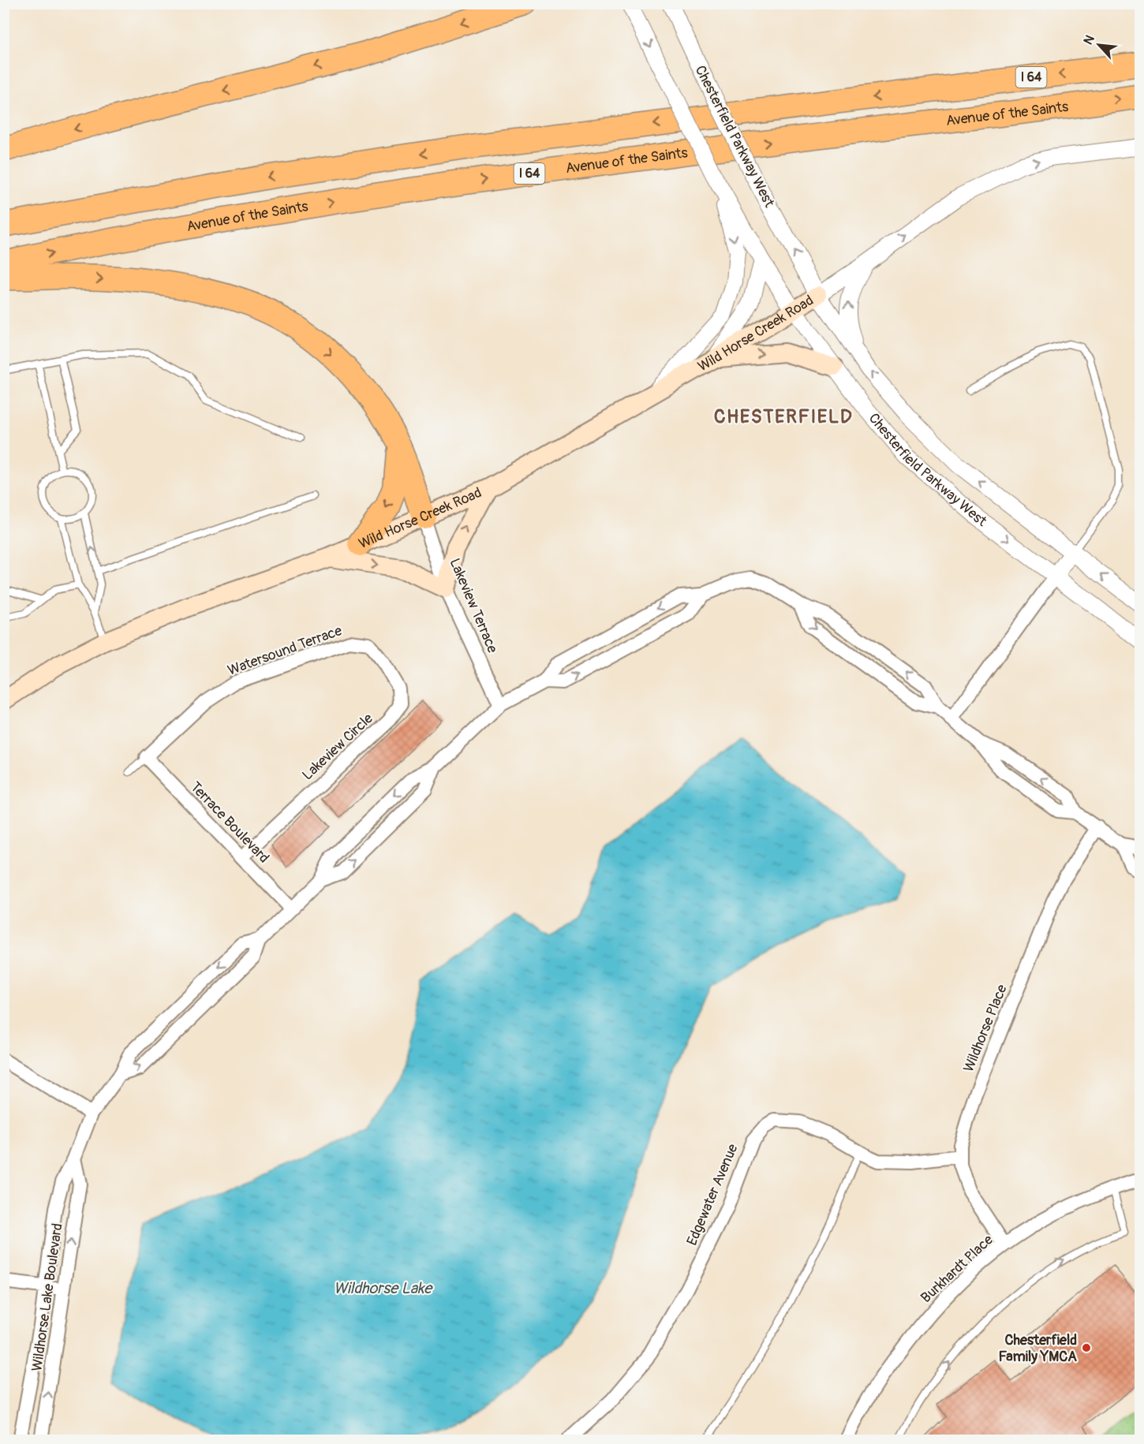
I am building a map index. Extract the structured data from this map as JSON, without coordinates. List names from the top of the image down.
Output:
{
  "streets": {
    "highway": ["I 64", "Avenue of the Saints"],
    "main road": ["Wild Horse Creek Road"],
    "street": [
      "Chesterfield Parkway West",
      "Lakeview Terrace",
      "Watersound Terrace",
      "Lakeview Circle",
      "Terrace Boulevard",
      "Wildhorse Place",
      "Edgewater Avenue",
      "Burkhardt Place",
      "Wildhorse Lake Boulevard"
    ]
  },
  "crossings": [
    ["Chesterfield Parkway West", "Wild Horse Creek Road"],
    ["Wild Horse Creek Road", "Lakeview Terrace"],
    ["Lakeview Terrace", "Wildhorse Lake Boulevard"],
    ["Watersound Terrace", "Lakeview Circle"],
    ["Watersound Terrace", "Terrace Boulevard"],
    ["Lakeview Circle", "Terrace Boulevard"],
    ["Terrace Boulevard", "Wildhorse Lake Boulevard"],
    ["Wildhorse Place", "Edgewater Avenue"],
    ["Wildhorse Place", "Burkhardt Place"],
    ["Wildhorse Place", "Wildhorse Lake Boulevard"]
  ],
  "districts": ["CHESTERFIELD"],
  "water": ["Wildhorse Lake"],
  "places": ["Chesterfield Family YMCA"],
  "north": "top left"
}
